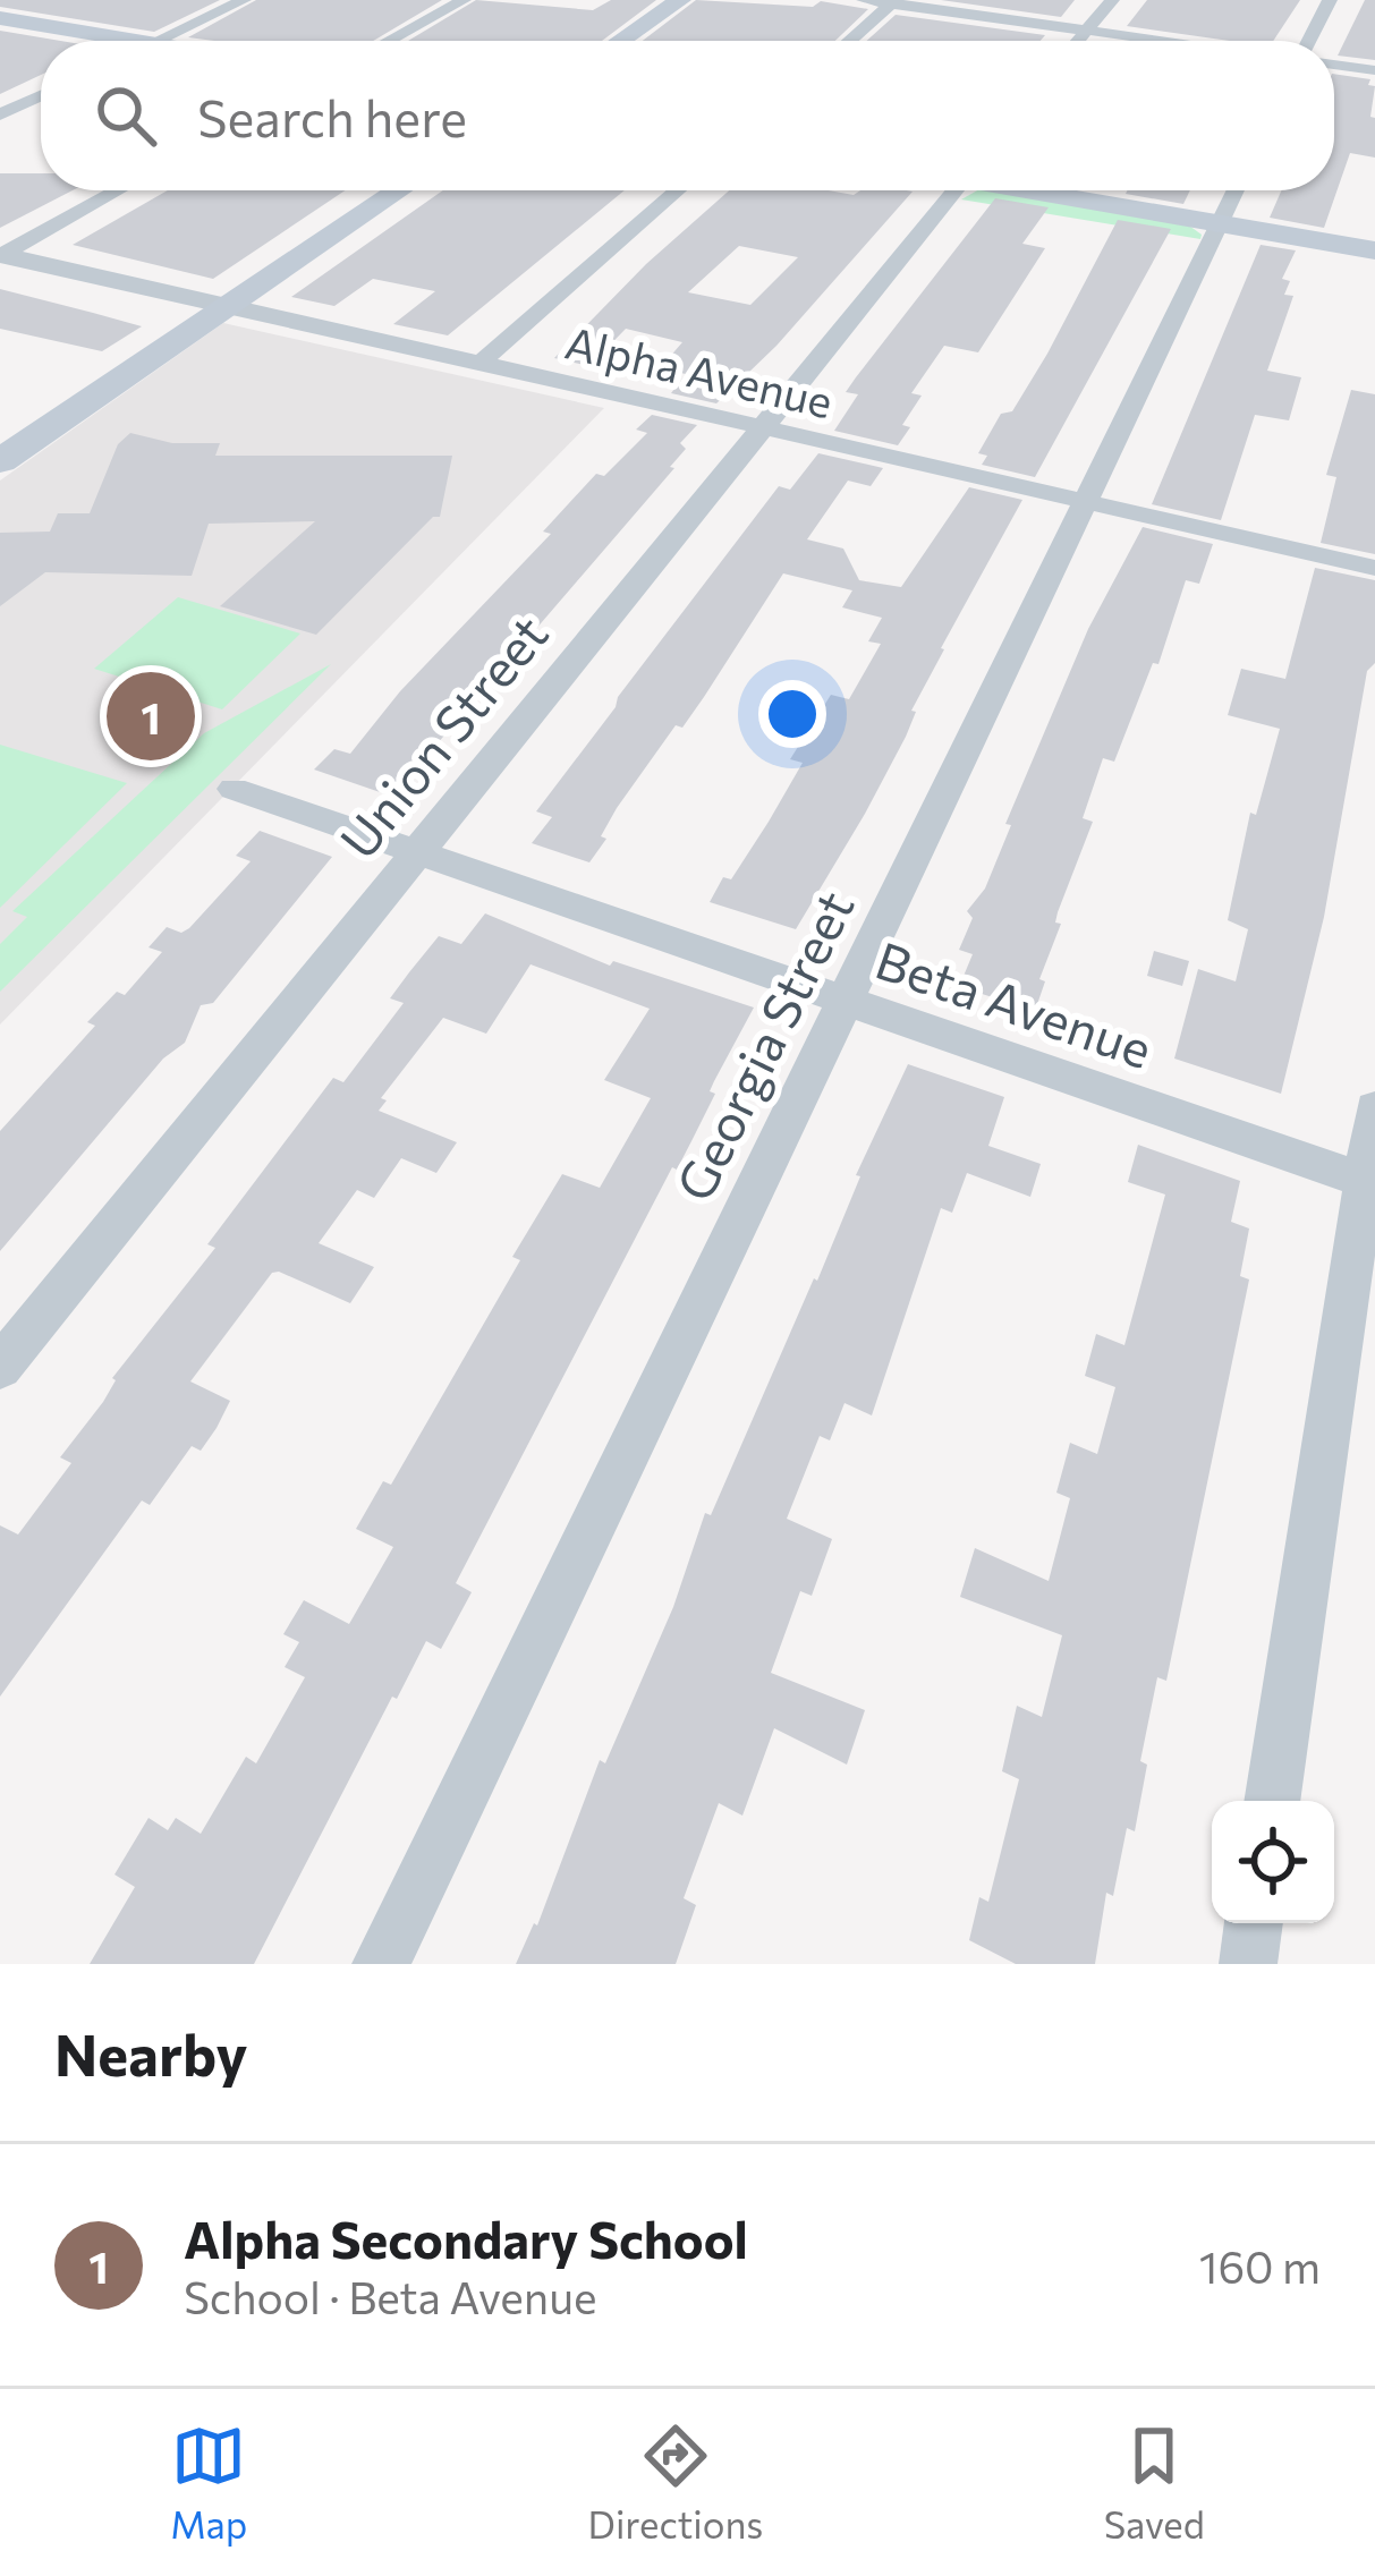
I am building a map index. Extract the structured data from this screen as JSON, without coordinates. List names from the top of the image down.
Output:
{
  "streets": {
    "street": [
      "Alpha Avenue",
      "Union Street",
      "Beta Avenue",
      "Georgia Street"
    ]
  },
  "crossings": [
    ["Alpha Avenue", "Union Street"],
    ["Alpha Avenue", "Georgia Street"],
    ["Union Street", "Beta Avenue"],
    ["Beta Avenue", "Georgia Street"]
  ],
  "page": {
    "search": "Search here",
    "pins": "1",
    "heading": "Nearby",
    "list": [
      {
        "mark": "1",
        "name": "Alpha Secondary School",
        "note": "School · Beta Avenue",
        "value": "160 m"
      }
    ],
    "nav": ["Map", "Directions", "Saved"]
  }
}
